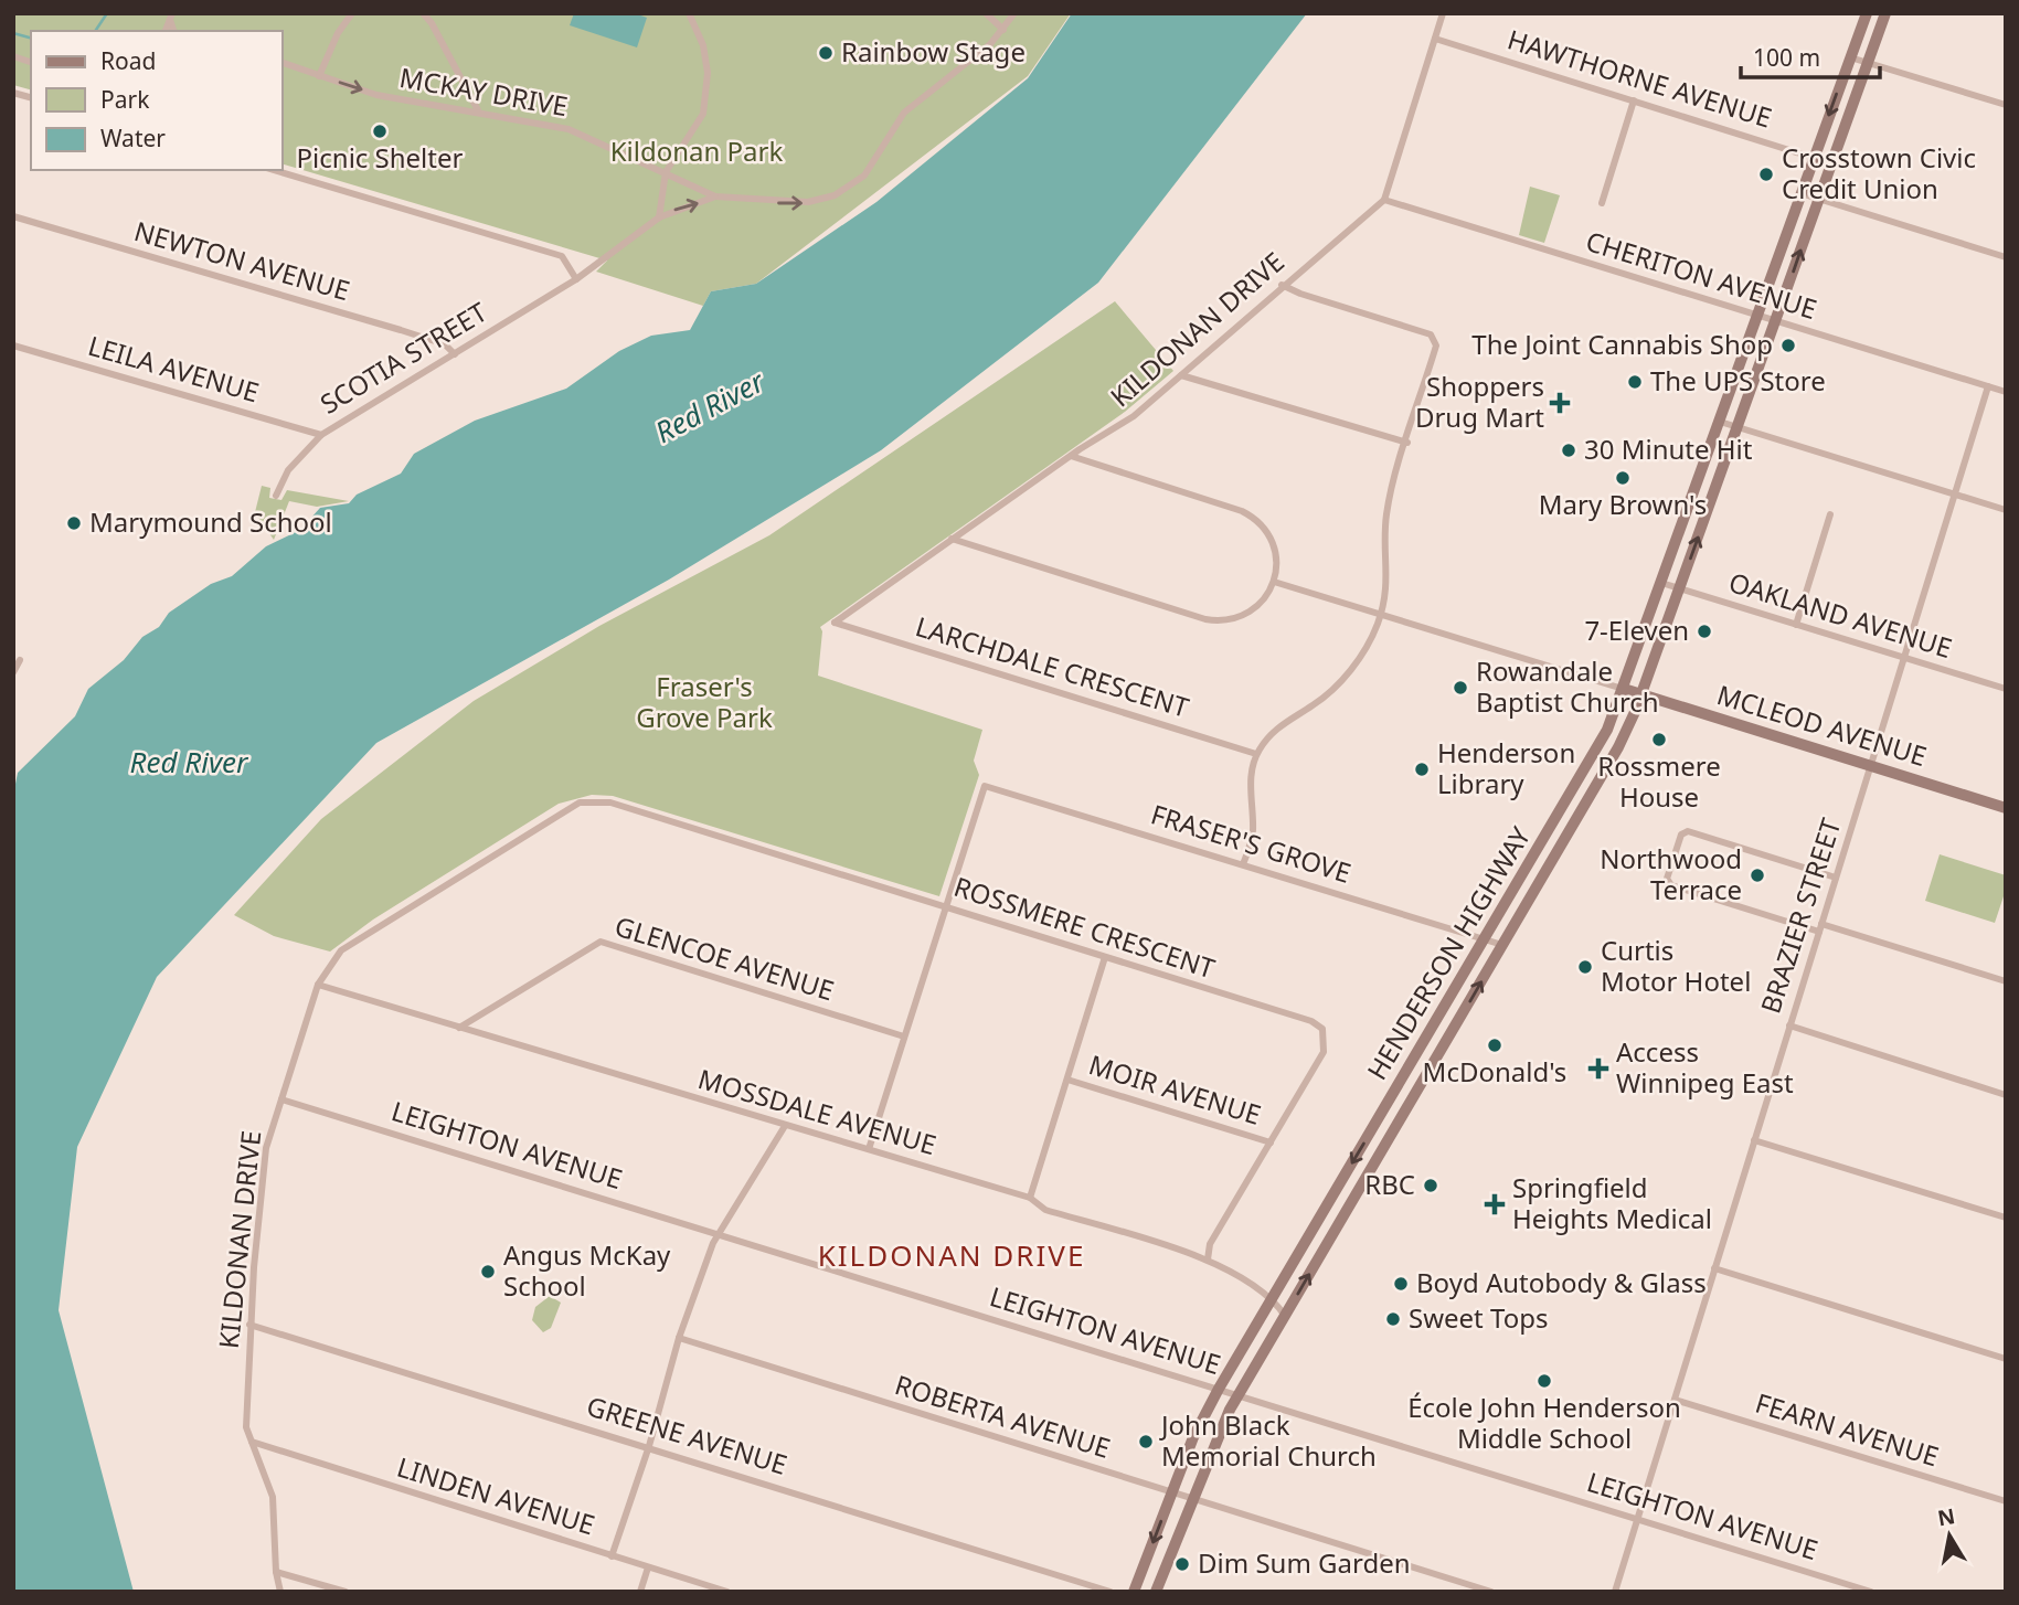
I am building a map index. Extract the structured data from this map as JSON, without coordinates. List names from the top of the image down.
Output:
{
  "streets": {
    "main road": ["MCLEOD AVENUE", "HENDERSON HIGHWAY"],
    "street": [
      "HAWTHORNE AVENUE",
      "MCKAY DRIVE",
      "NEWTON AVENUE",
      "CHERITON AVENUE",
      "KILDONAN DRIVE",
      "SCOTIA STREET",
      "LEILA AVENUE",
      "OAKLAND AVENUE",
      "LARCHDALE CRESCENT",
      "FRASER'S GROVE",
      "BRAZIER STREET",
      "ROSSMERE CRESCENT",
      "GLENCOE AVENUE",
      "MOIR AVENUE",
      "MOSSDALE AVENUE",
      "LEIGHTON AVENUE",
      "ROBERTA AVENUE",
      "FEARN AVENUE",
      "GREENE AVENUE",
      "LINDEN AVENUE"
    ]
  },
  "crossings": [
    ["HAWTHORNE AVENUE", "HENDERSON HIGHWAY"],
    ["MCKAY DRIVE", "SCOTIA STREET"],
    ["NEWTON AVENUE", "SCOTIA STREET"],
    ["CHERITON AVENUE", "KILDONAN DRIVE"],
    ["CHERITON AVENUE", "BRAZIER STREET"],
    ["CHERITON AVENUE", "HENDERSON HIGHWAY"],
    ["KILDONAN DRIVE", "LARCHDALE CRESCENT"],
    ["KILDONAN DRIVE", "ROSSMERE CRESCENT"],
    ["KILDONAN DRIVE", "MOSSDALE AVENUE"],
    ["KILDONAN DRIVE", "LEIGHTON AVENUE"],
    ["KILDONAN DRIVE", "GREENE AVENUE"],
    ["KILDONAN DRIVE", "LINDEN AVENUE"],
    ["SCOTIA STREET", "LEILA AVENUE"],
    ["OAKLAND AVENUE", "BRAZIER STREET"],
    ["OAKLAND AVENUE", "HENDERSON HIGHWAY"],
    ["MCLEOD AVENUE", "BRAZIER STREET"],
    ["MCLEOD AVENUE", "HENDERSON HIGHWAY"],
    ["FRASER'S GROVE", "ROSSMERE CRESCENT"],
    ["FRASER'S GROVE", "HENDERSON HIGHWAY"],
    ["BRAZIER STREET", "LEIGHTON AVENUE"],
    ["BRAZIER STREET", "FEARN AVENUE"],
    ["ROSSMERE CRESCENT", "MOIR AVENUE"],
    ["ROSSMERE CRESCENT", "MOSSDALE AVENUE"],
    ["HENDERSON HIGHWAY", "MOSSDALE AVENUE"],
    ["HENDERSON HIGHWAY", "LEIGHTON AVENUE"],
    ["HENDERSON HIGHWAY", "ROBERTA AVENUE"],
    ["GLENCOE AVENUE", "MOSSDALE AVENUE"]
  ],
  "one_way": ["MCKAY DRIVE"],
  "districts": ["KILDONAN DRIVE"],
  "water": ["Red River"],
  "parks": ["Kildonan Park", "Fraser's Grove Park"],
  "places": {
    "other": [
      "Rainbow Stage",
      "Picnic Shelter",
      "Crosstown Civic Credit Union",
      "The Joint Cannabis Shop",
      "The UPS Store",
      "30 Minute Hit",
      "Mary Brown's",
      "Marymound School",
      "7-Eleven",
      "Rowandale Baptist Church",
      "Rossmere House",
      "Henderson Library",
      "Northwood Terrace",
      "Curtis Motor Hotel",
      "McDonald's",
      "RBC",
      "Angus McKay School",
      "Boyd Autobody & Glass",
      "Sweet Tops",
      "École John Henderson Middle School",
      "John Black Memorial Church",
      "Dim Sum Garden"
    ],
    "health": ["Shoppers Drug Mart", "Access Winnipeg East", "Springfield Heights Medical"]
  },
  "legend": ["Road", "Park", "Water"],
  "scale_bar": "100 m",
  "north": "top"
}
